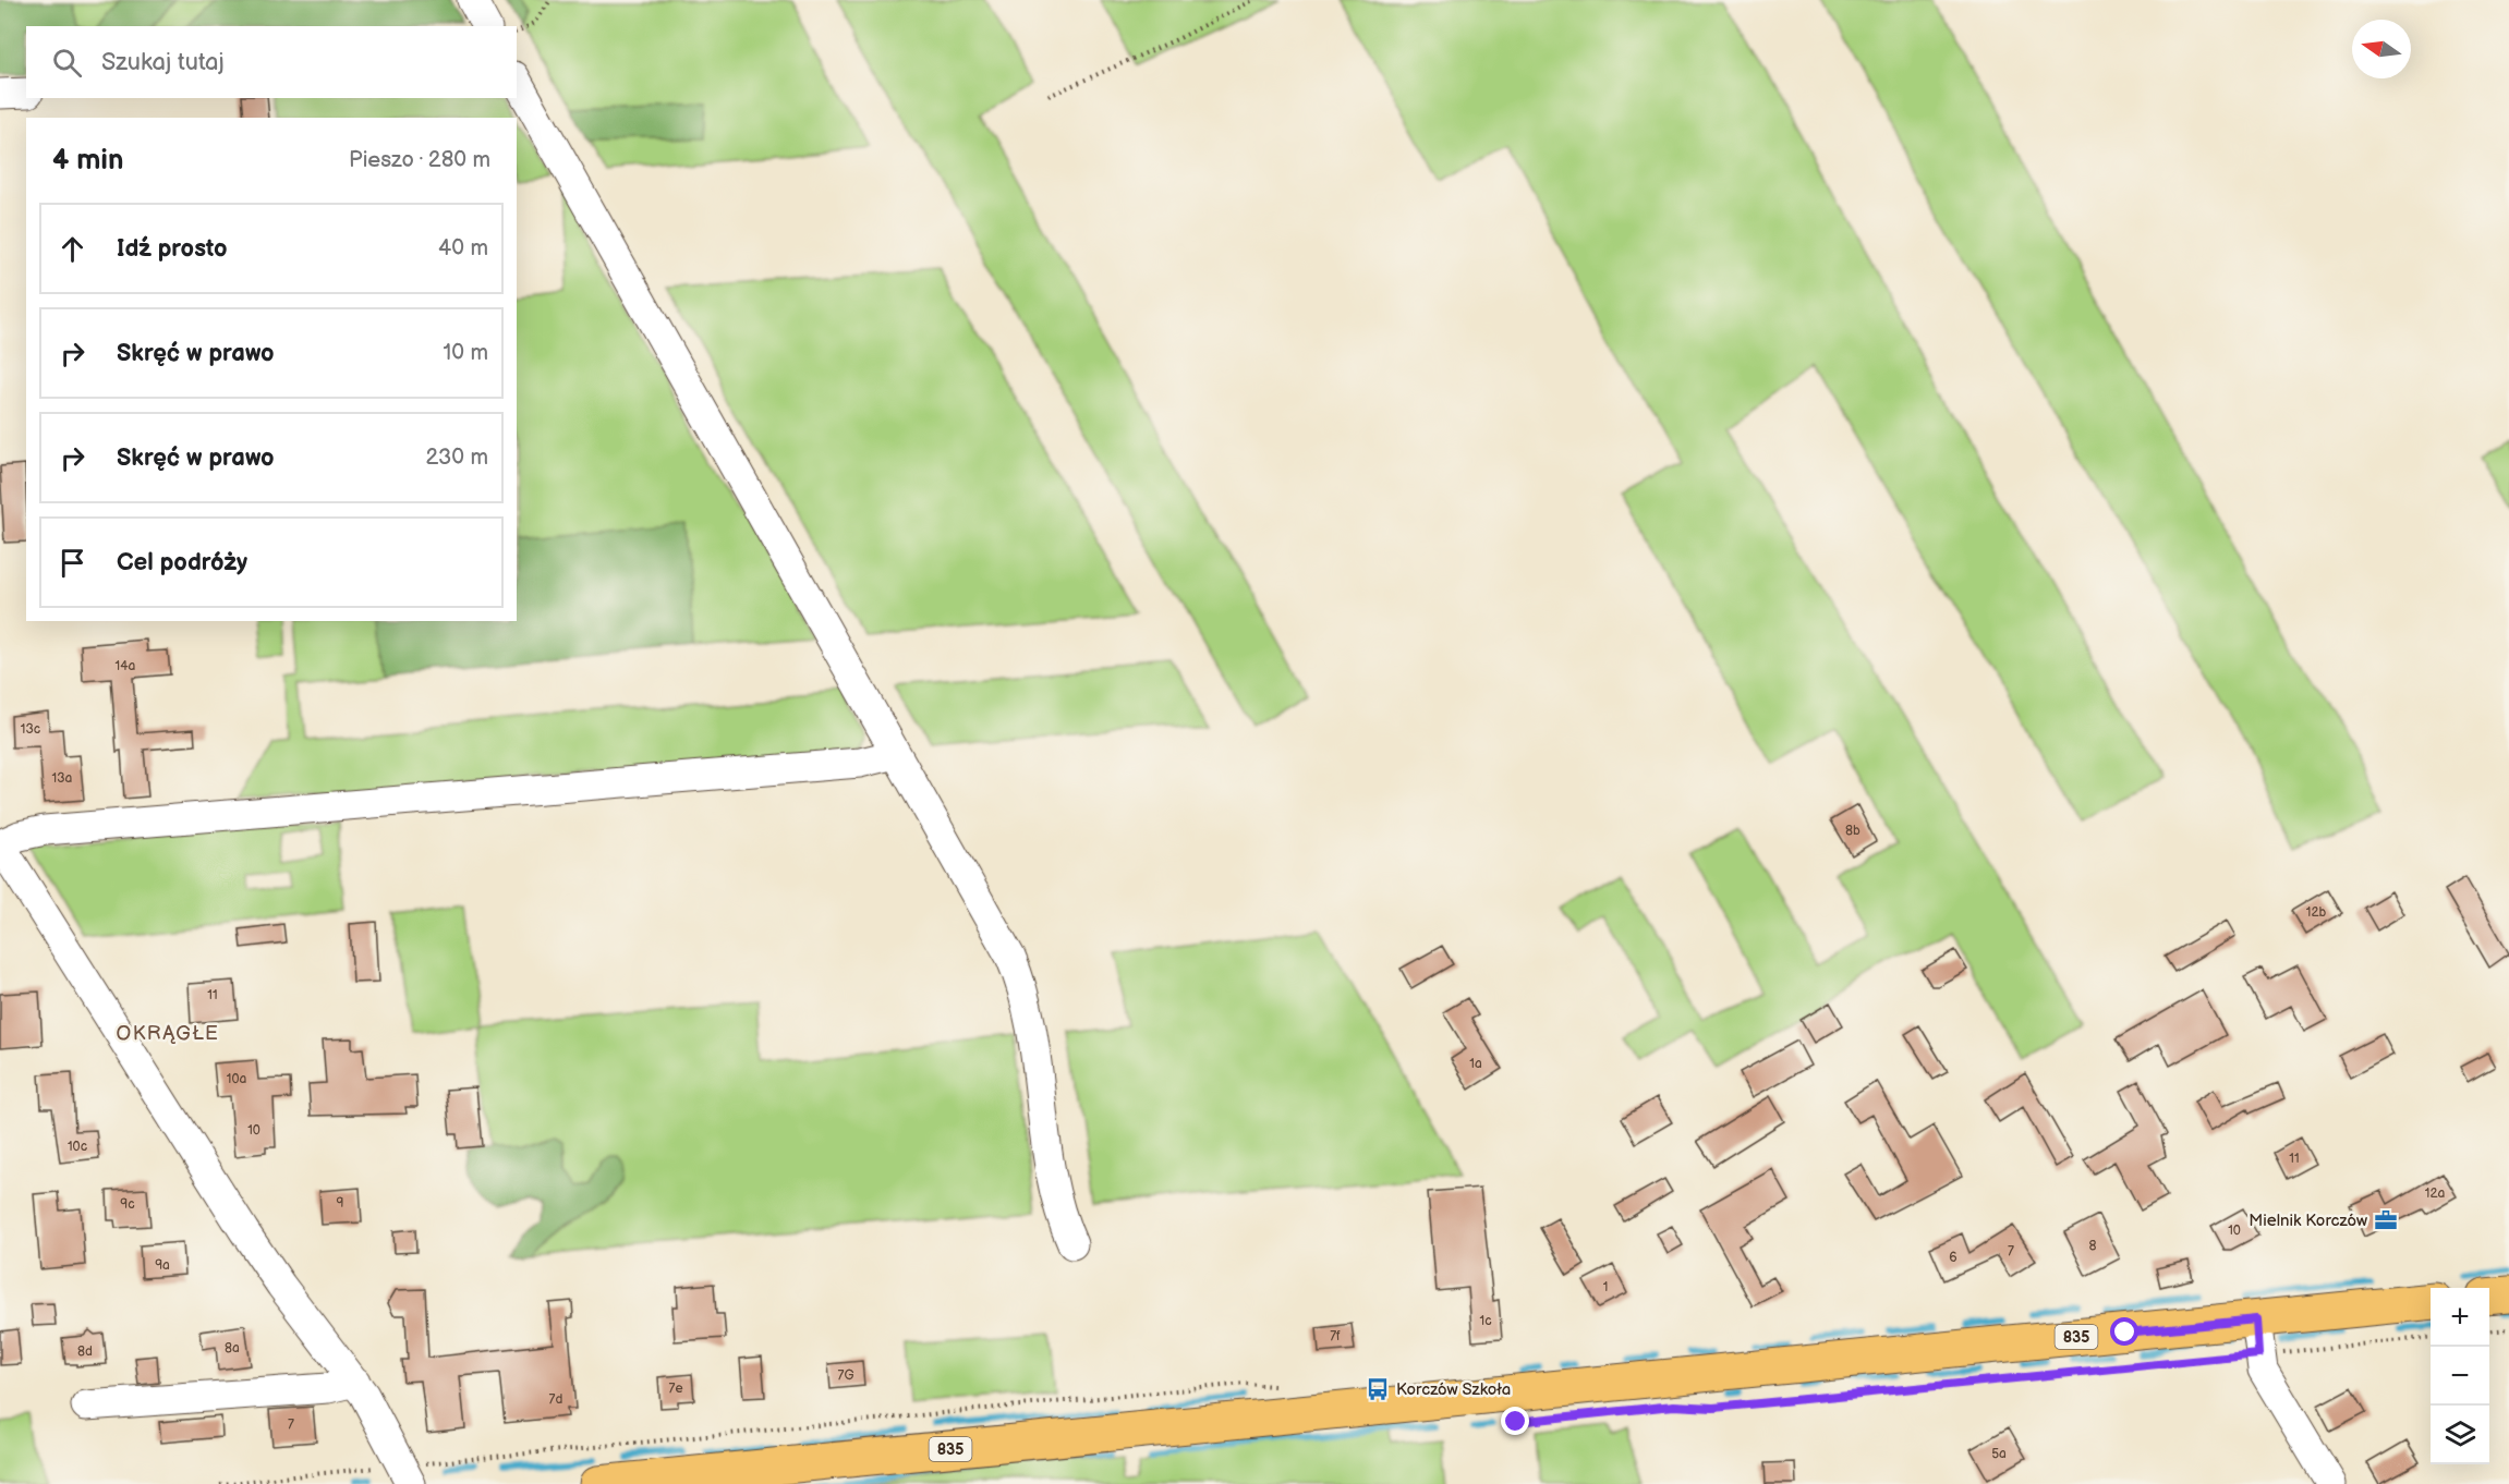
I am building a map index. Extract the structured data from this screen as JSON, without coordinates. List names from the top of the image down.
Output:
{
  "streets": {
    "main road": ["835"]
  },
  "districts": ["OKRĄGŁE"],
  "places": {
    "office": ["Mielnik Korczów"],
    "bus stop": ["Korczów Szkoła"]
  },
  "house_numbers": [
    "14a",
    "13c",
    "13a",
    "8b",
    "12b",
    "11",
    "1a",
    "10a",
    "10",
    "10c",
    "11",
    "12a",
    "9",
    "9c",
    "10",
    "8",
    "7",
    "6",
    "9a",
    "1",
    "1c",
    "7f",
    "8a",
    "8d",
    "7G",
    "7e",
    "7d",
    "7",
    "5a"
  ],
  "north": "left",
  "page": {
    "search": "Szukaj tutaj",
    "heading": ["4 min", "Pieszo · 280 m"],
    "list": [
      ["Idź prosto", "40 m"],
      ["Skręć w prawo", "10 m"],
      ["Skręć w prawo", "230 m"],
      "Cel podróży"
    ],
    "map_buttons": ["+", "−"]
  }
}
